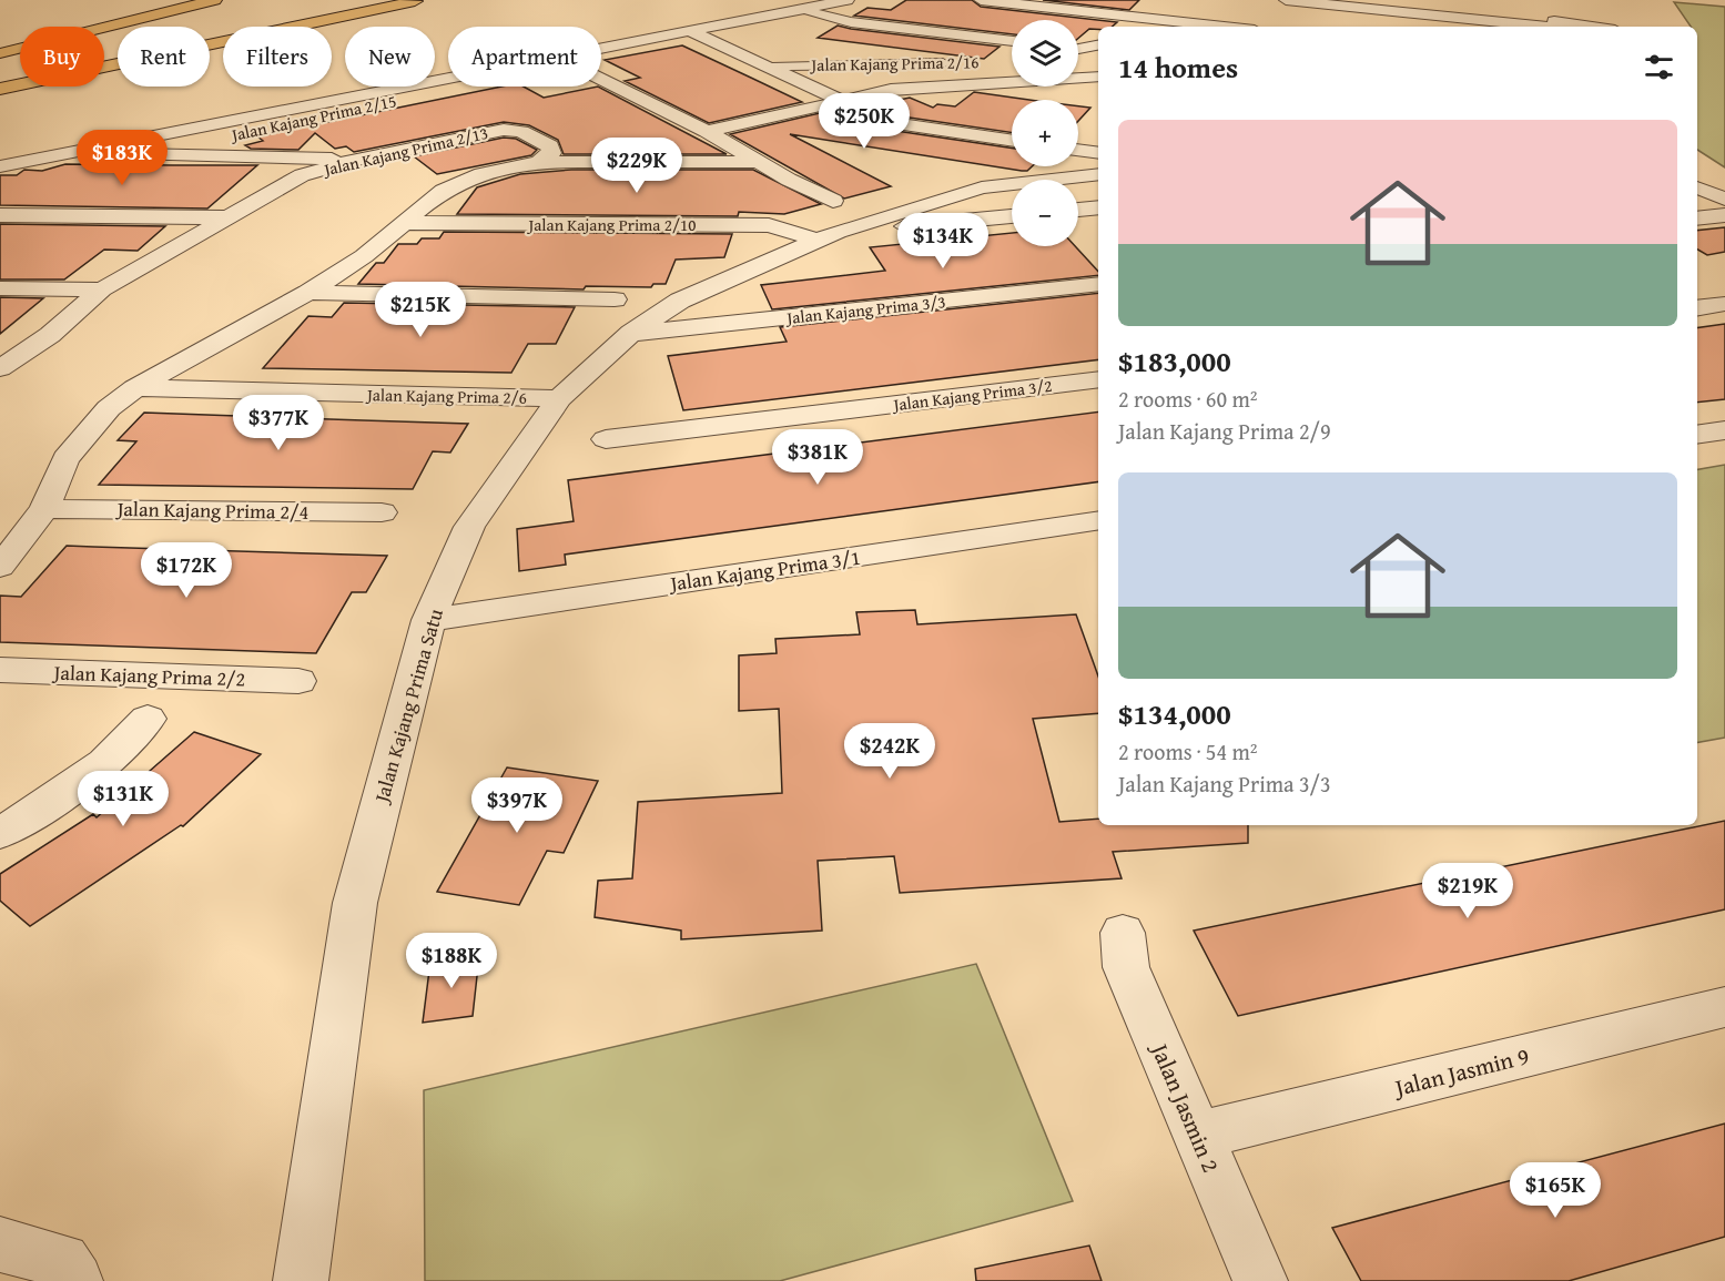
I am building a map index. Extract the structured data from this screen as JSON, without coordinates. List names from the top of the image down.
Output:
{
  "streets": {
    "street": [
      "Jalan Kajang Prima 2/16",
      "Jalan Kajang Prima 2/15",
      "Jalan Kajang Prima 2/13",
      "Jalan Kajang Prima 2/10",
      "Jalan Kajang Prima 3/3",
      "Jalan Kajang Prima 3/2",
      "Jalan Kajang Prima 2/6",
      "Jalan Kajang Prima 2/4",
      "Jalan Kajang Prima 3/1",
      "Jalan Kajang Prima 2/2",
      "Jalan Kajang Prima Satu",
      "Jalan Jasmin 9",
      "Jalan Jasmin 2"
    ]
  },
  "crossings": [
    ["Jalan Kajang Prima 2/13", "Jalan Kajang Prima 2/10"],
    ["Jalan Kajang Prima 2/13", "Jalan Kajang Prima 2/6"],
    ["Jalan Kajang Prima 2/13", "Jalan Kajang Prima 2/4"],
    ["Jalan Kajang Prima 2/10", "Jalan Kajang Prima Satu"],
    ["Jalan Kajang Prima 3/3", "Jalan Kajang Prima Satu"],
    ["Jalan Kajang Prima 2/6", "Jalan Kajang Prima Satu"],
    ["Jalan Kajang Prima 3/1", "Jalan Kajang Prima Satu"],
    ["Jalan Jasmin 9", "Jalan Jasmin 2"]
  ],
  "page": {
    "map_buttons": ["+", "−"],
    "chip": [
      "Buy",
      "Rent",
      "Filters",
      "New",
      "Apartment"
    ],
    "heading": "14 homes",
    "price": [
      "$250K",
      "$183K",
      "$229K",
      "$134K",
      "$215K",
      "$377K",
      "$381K",
      "$172K",
      "$242K",
      "$131K",
      "$397K",
      "$219K",
      "$188K",
      "$165K"
    ],
    "list": [
      {
        "name": "$183,000",
        "note": "2 rooms · 60 m² · Jalan Kajang Prima 2/9"
      },
      {
        "name": "$134,000",
        "note": "2 rooms · 54 m² · Jalan Kajang Prima 3/3"
      }
    ]
  }
}
